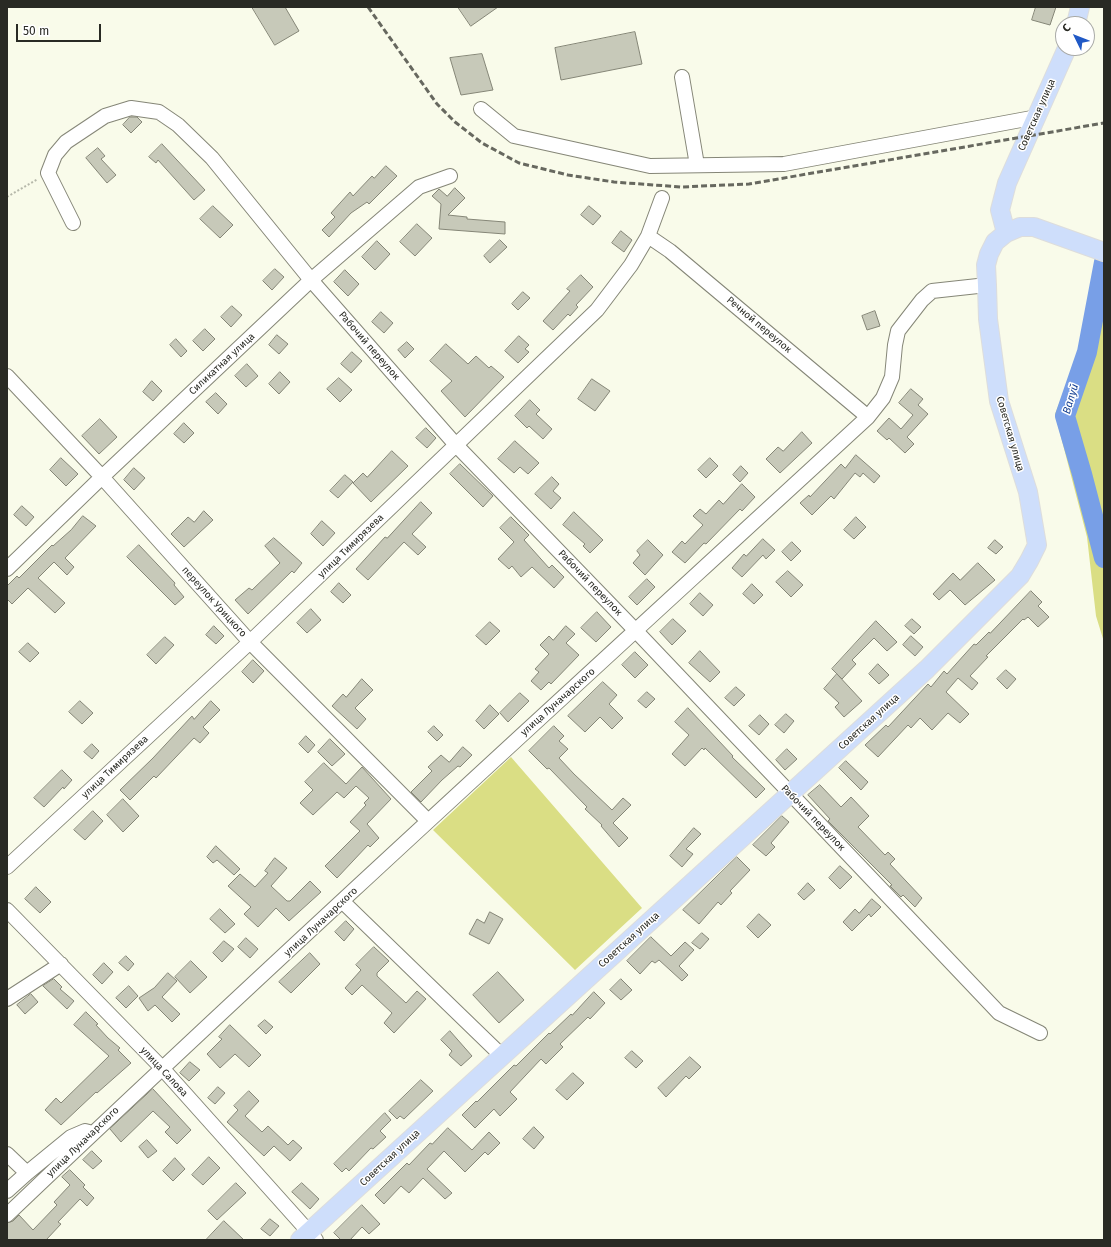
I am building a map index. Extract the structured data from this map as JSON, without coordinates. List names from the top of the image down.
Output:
{
  "streets": {
    "main road": ["Советская улица"],
    "street": [
      "Речной переулок",
      "Рабочий переулок",
      "Силикатная улица",
      "улица Тимирязева",
      "переулок Урицкого",
      "улица Луначарского",
      "улица Салова"
    ]
  },
  "crossings": [
    ["Советская улица", "Рабочий переулок"],
    ["Советская улица", "улица Луначарского"],
    ["Советская улица", "улица Салова"],
    ["Речной переулок", "улица Тимирязева"],
    ["Речной переулок", "улица Луначарского"],
    ["Рабочий переулок", "Силикатная улица"],
    ["Рабочий переулок", "улица Тимирязева"],
    ["Рабочий переулок", "улица Луначарского"],
    ["Силикатная улица", "переулок Урицкого"],
    ["улица Тимирязева", "переулок Урицкого"],
    ["переулок Урицкого", "улица Луначарского"],
    ["улица Луначарского", "улица Салова"]
  ],
  "water": ["Валуй"],
  "scale_bar": "50 m",
  "north": "top left"
}
